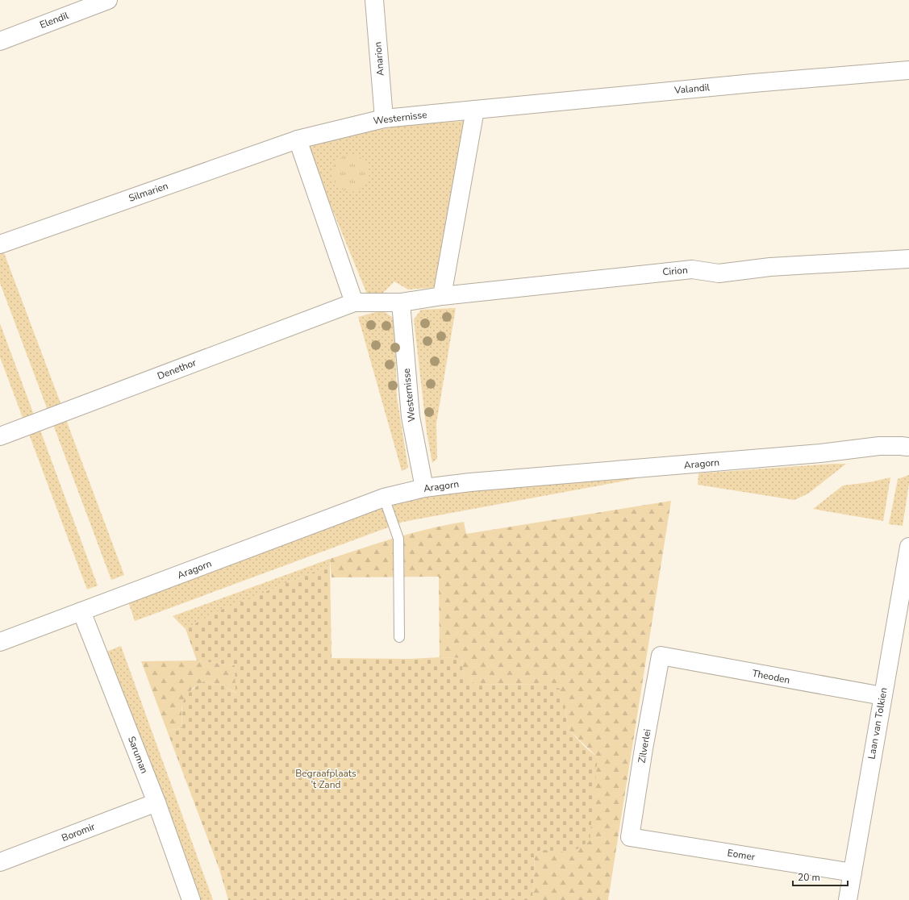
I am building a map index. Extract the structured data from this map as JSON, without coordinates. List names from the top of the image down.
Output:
{
  "streets": {
    "street": [
      "Elendil",
      "Anarion",
      "Valandil",
      "Westernisse",
      "Silmarien",
      "Cirion",
      "Denethor",
      "Aragorn",
      "Theoden",
      "Laan van Tolkien",
      "Zilverlei",
      "Saruman",
      "Boromir",
      "Eomer"
    ]
  },
  "crossings": [
    ["Anarion", "Westernisse"],
    ["Valandil", "Westernisse"],
    ["Westernisse", "Silmarien"],
    ["Westernisse", "Aragorn"],
    ["Aragorn", "Saruman"],
    ["Theoden", "Laan van Tolkien"],
    ["Theoden", "Zilverlei"],
    ["Laan van Tolkien", "Eomer"],
    ["Zilverlei", "Eomer"],
    ["Saruman", "Boromir"]
  ],
  "parks": ["Begraafplaats 't Zand"],
  "scale_bar": "20 m"
}
